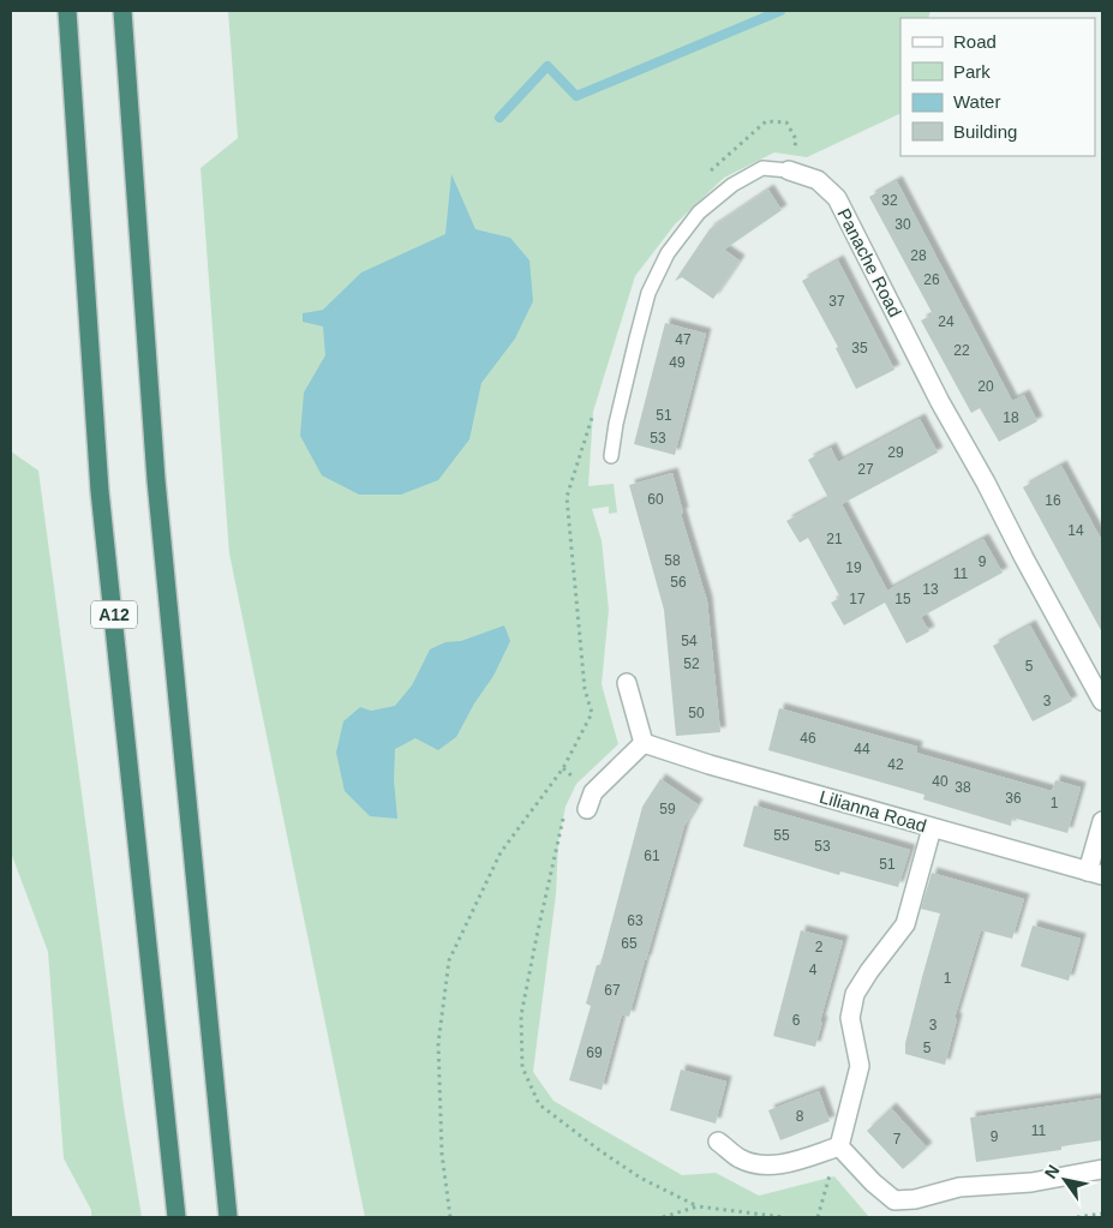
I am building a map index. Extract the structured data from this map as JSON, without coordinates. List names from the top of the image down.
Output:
{
  "streets": {
    "highway": ["A12"],
    "street": ["Panache Road", "Lilianna Road"]
  },
  "house_numbers": [
    "32",
    "30",
    "28",
    "26",
    "37",
    "24",
    "47",
    "35",
    "22",
    "49",
    "20",
    "51",
    "18",
    "53",
    "29",
    "27",
    "60",
    "16",
    "14",
    "21",
    "58",
    "9",
    "19",
    "11",
    "56",
    "13",
    "17",
    "15",
    "54",
    "52",
    "5",
    "3",
    "50",
    "46",
    "44",
    "42",
    "40",
    "38",
    "36",
    "1",
    "59",
    "55",
    "53",
    "61",
    "51",
    "63",
    "65",
    "2",
    "4",
    "1",
    "67",
    "6",
    "3",
    "5",
    "69",
    "8",
    "11",
    "9",
    "7"
  ],
  "legend": [
    "Road",
    "Park",
    "Water",
    "Building"
  ],
  "north": "top left"
}
